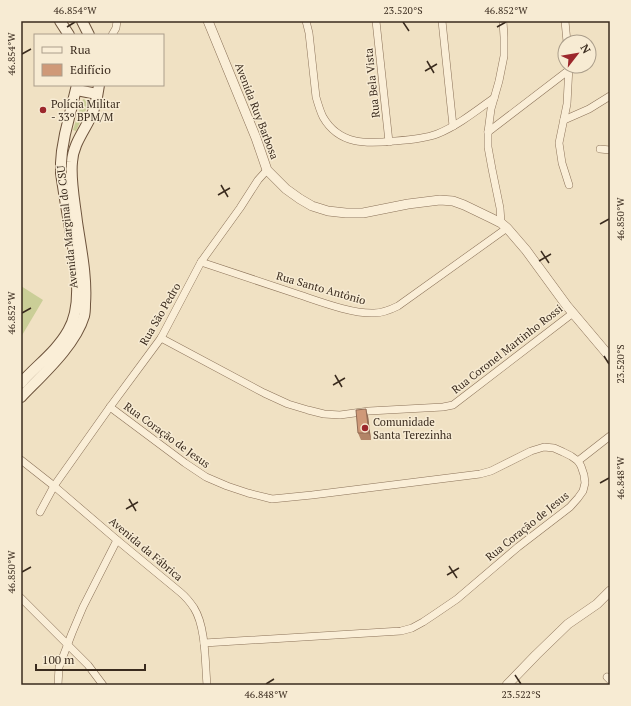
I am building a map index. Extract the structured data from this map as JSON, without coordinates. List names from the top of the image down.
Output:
{
  "streets": {
    "main road": ["Avenida Marginal do CSU"],
    "street": [
      "Rua Bela Vista",
      "Avenida Ruy Barbosa",
      "Rua Santo Antônio",
      "Rua São Pedro",
      "Rua Coronel Martinho Rossi",
      "Rua Coração de Jesus",
      "Avenida da Fábrica"
    ]
  },
  "crossings": [
    ["Avenida Ruy Barbosa", "Rua Santo Antônio"],
    ["Avenida Ruy Barbosa", "Rua São Pedro"],
    ["Avenida Ruy Barbosa", "Rua Coronel Martinho Rossi"],
    ["Rua Santo Antônio", "Rua São Pedro"],
    ["Rua São Pedro", "Rua Coronel Martinho Rossi"],
    ["Rua São Pedro", "Rua Coração de Jesus"],
    ["Rua São Pedro", "Avenida da Fábrica"],
    ["Rua Coração de Jesus", "Avenida da Fábrica"]
  ],
  "places": ["Polícia Militar - 33º BPM/M", "Comunidade Santa Terezinha"],
  "legend": ["Rua", "Edifício"],
  "scale_bar": "100 m",
  "north": "top right",
  "coordinates": [
    "46.854°W",
    "23.520°S",
    "46.852°W",
    "46.850°W",
    "46.848°W",
    "23.522°S"
  ]
}
